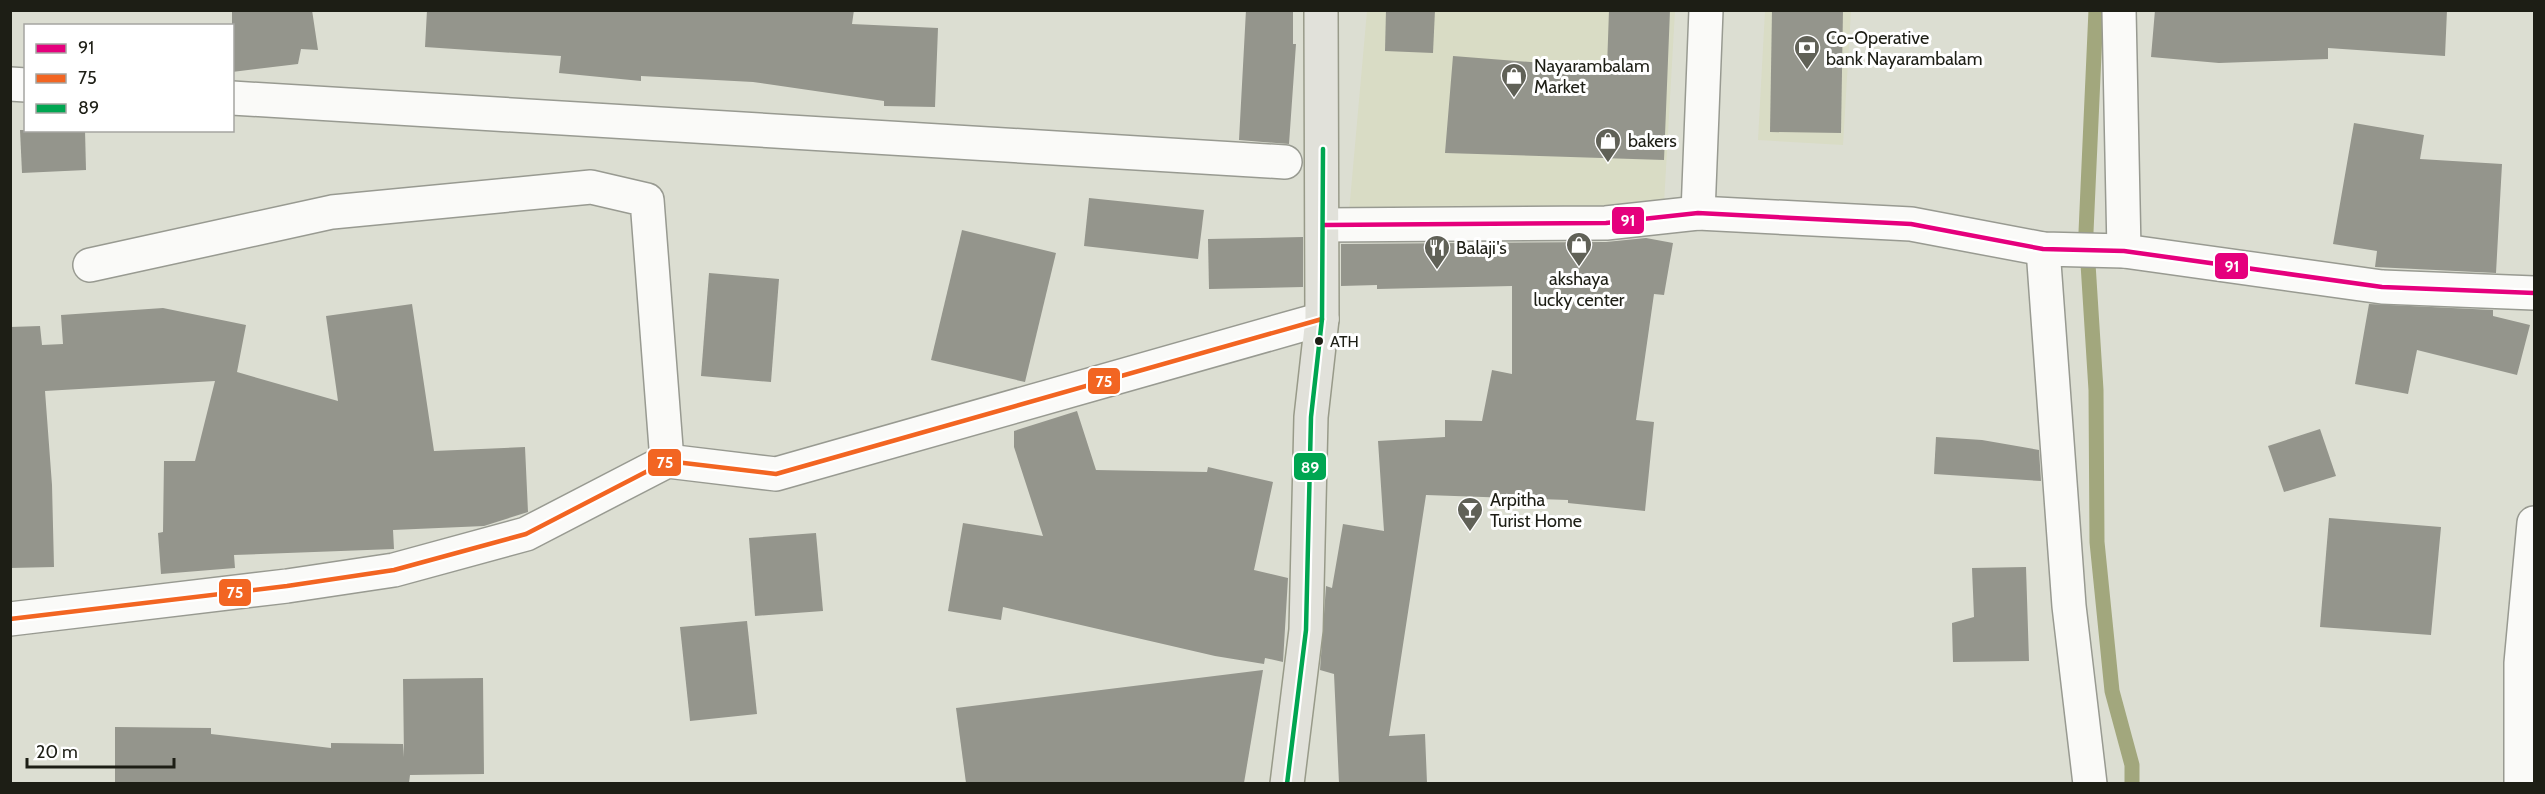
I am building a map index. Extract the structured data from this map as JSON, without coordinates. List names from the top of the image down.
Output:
{
  "places": {
    "bank": ["Co-Operative bank Nayarambalam"],
    "shop": ["Nayarambalam Market", "bakers", "akshaya lucky center"],
    "restaurant": ["Balaji's"],
    "other": ["ATH"],
    "bar": ["Arpitha Turist Home"]
  },
  "lines": ["transit line 89", "transit line 91", "transit line 75"],
  "legend": ["91", "75", "89"],
  "scale_bar": "20 m"
}
